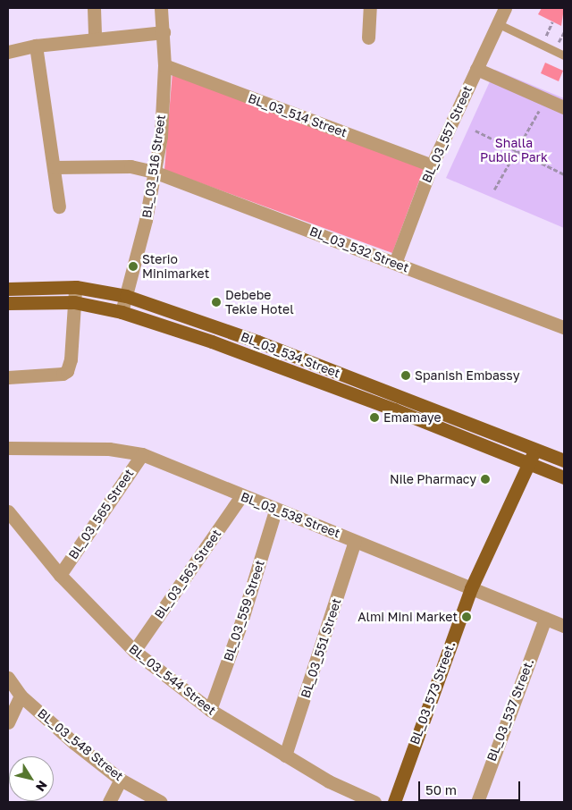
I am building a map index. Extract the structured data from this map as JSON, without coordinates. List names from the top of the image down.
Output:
{
  "streets": {
    "main road": ["BL_03_534 Street", "BL_03_573 Street."],
    "street": [
      "BL_03_514 Street",
      "BL_03_557 Street",
      "BL_03_516 Street",
      "BL_03_532 Street",
      "BL_03_565 Street",
      "BL_03_538 Street",
      "BL_03_563 Street",
      "BL_03_559 Street",
      "BL_03_551 Street",
      "BL_03_544 Street",
      "BL_03_537 Street.",
      "BL_03_548 Street"
    ]
  },
  "crossings": [
    ["BL_03_514 Street", "BL_03_557 Street"],
    ["BL_03_514 Street", "BL_03_516 Street"],
    ["BL_03_557 Street", "BL_03_532 Street"],
    ["BL_03_516 Street", "BL_03_532 Street"],
    ["BL_03_516 Street", "BL_03_534 Street"],
    ["BL_03_534 Street", "BL_03_573 Street."],
    ["BL_03_565 Street", "BL_03_538 Street"],
    ["BL_03_565 Street", "BL_03_544 Street"],
    ["BL_03_538 Street", "BL_03_563 Street"],
    ["BL_03_538 Street", "BL_03_559 Street"],
    ["BL_03_538 Street", "BL_03_551 Street"],
    ["BL_03_538 Street", "BL_03_573 Street."],
    ["BL_03_538 Street", "BL_03_537 Street."],
    ["BL_03_563 Street", "BL_03_544 Street"],
    ["BL_03_559 Street", "BL_03_544 Street"],
    ["BL_03_551 Street", "BL_03_544 Street"]
  ],
  "parks": ["Shalla Public Park"],
  "places": [
    "Sterio Minimarket",
    "Debebe Tekle Hotel",
    "Spanish Embassy",
    "Emamaye",
    "Nile Pharmacy",
    "Almi Mini Market"
  ],
  "scale_bar": "50 m",
  "north": "bottom right"
}
